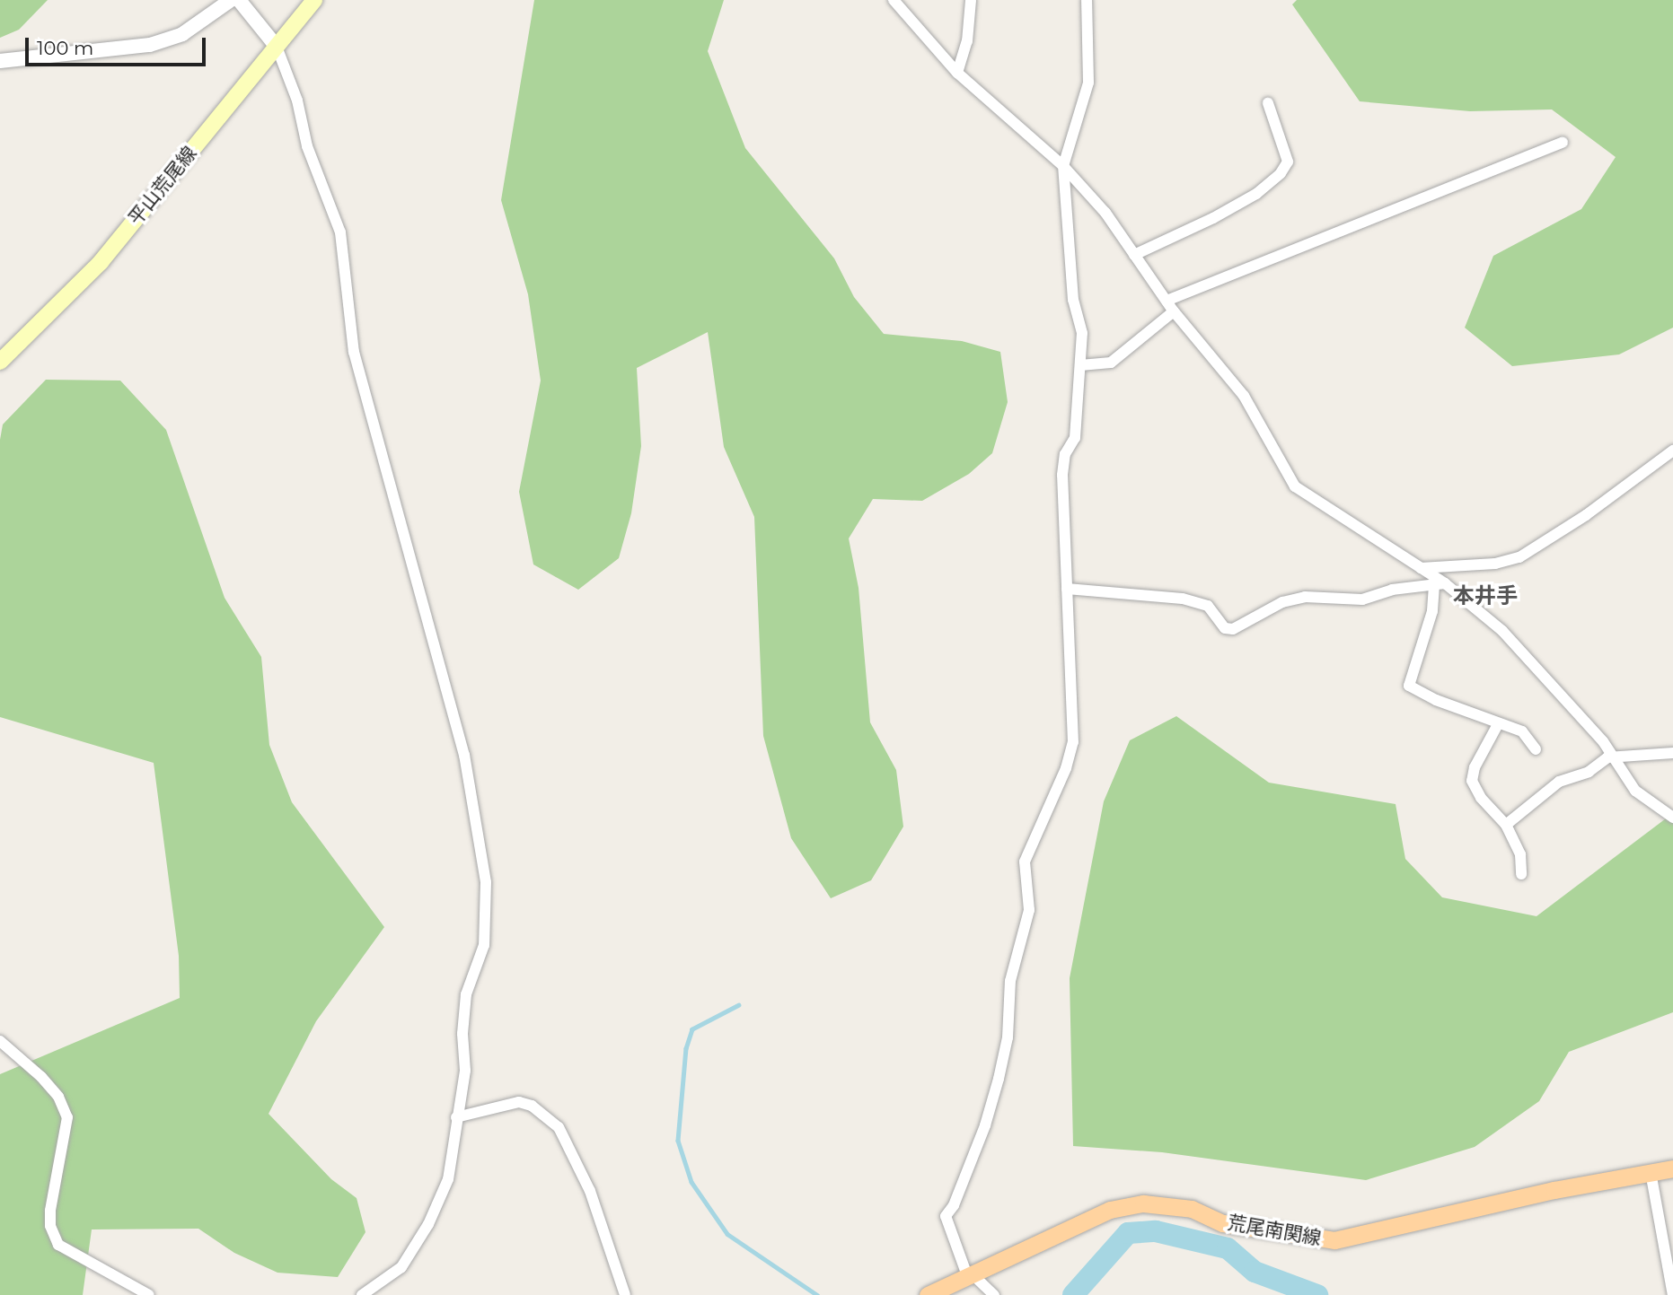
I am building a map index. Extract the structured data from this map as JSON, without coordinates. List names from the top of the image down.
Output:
{
  "streets": {
    "main road": ["平山荒尾線", "荒尾南関線"]
  },
  "districts": ["本井手"],
  "scale_bar": "100 m"
}
